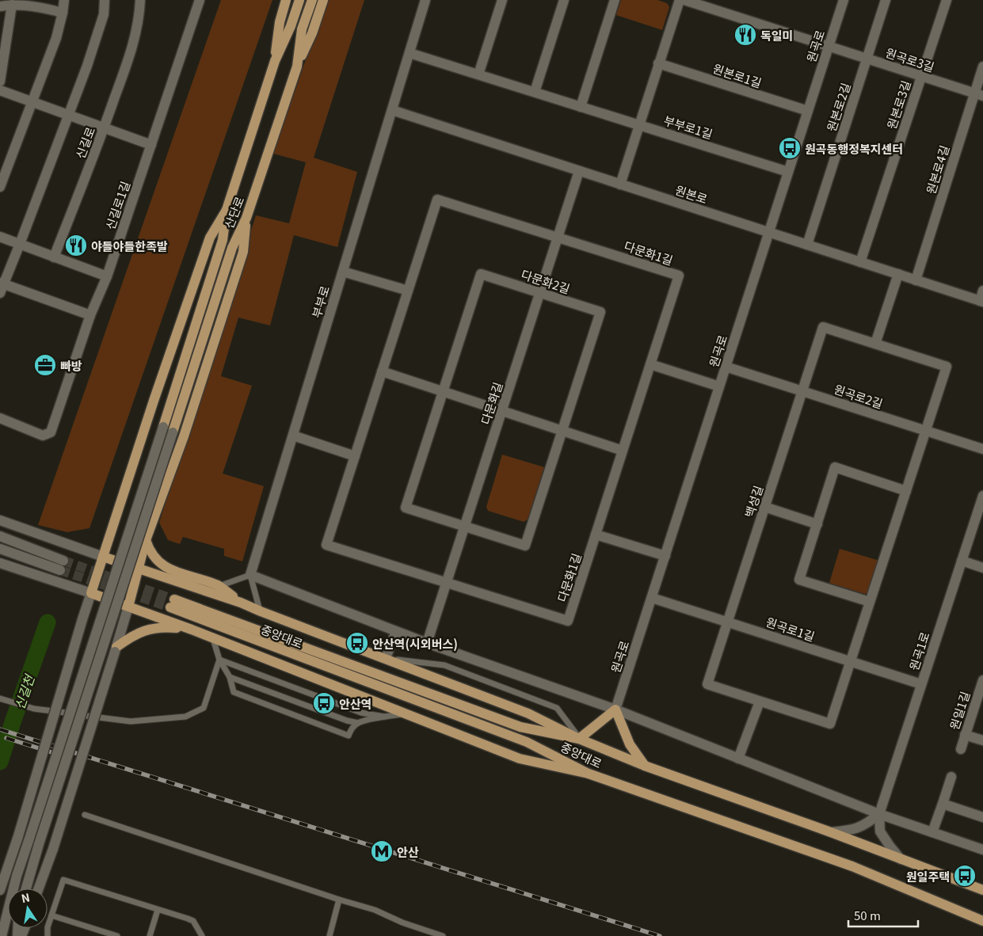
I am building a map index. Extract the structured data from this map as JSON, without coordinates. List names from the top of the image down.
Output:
{
  "streets": {
    "main road": ["산단로", "중앙대로"],
    "street": [
      "원곡로",
      "원곡로3길",
      "원본로1길",
      "원본로3길",
      "원본로2길",
      "부부로1길",
      "신길로",
      "원본로4길",
      "원본로",
      "신길로1길",
      "다문화1길",
      "다문화2길",
      "부부로",
      "원곡로2길",
      "다문화길",
      "백성길",
      "원곡로1길",
      "원곡1로",
      "원일1길"
    ]
  },
  "crossings": [
    ["원곡로", "원곡로3길"],
    ["원곡로", "원본로1길"],
    ["원곡로", "부부로1길"],
    ["원곡로", "원본로"],
    ["원곡로", "원곡로2길"],
    ["원곡로", "원곡로1길"],
    ["원곡로3길", "원본로3길"],
    ["원곡로3길", "원본로2길"],
    ["원곡로3길", "원본로4길"],
    ["원본로3길", "원본로"],
    ["원본로2길", "원본로"],
    ["부부로1길", "부부로"],
    ["원본로4길", "원본로"],
    ["원본로", "부부로"],
    ["원본로", "다문화길"],
    ["다문화1길", "다문화길"],
    ["다문화2길", "다문화길"],
    ["원곡로2길", "백성길"],
    ["백성길", "원곡로1길"],
    ["원곡로1길", "원곡1로"]
  ],
  "water": ["신길천"],
  "places": {
    "restaurant": ["독일미", "야들야들한족발"],
    "bus stop": [
      "원곡동행정복지센터",
      "안산역(시외버스)",
      "안산역",
      "원일주택"
    ],
    "office": ["빠방"],
    "metro station": ["안산"]
  },
  "scale_bar": "50 m",
  "north": "top"
}
